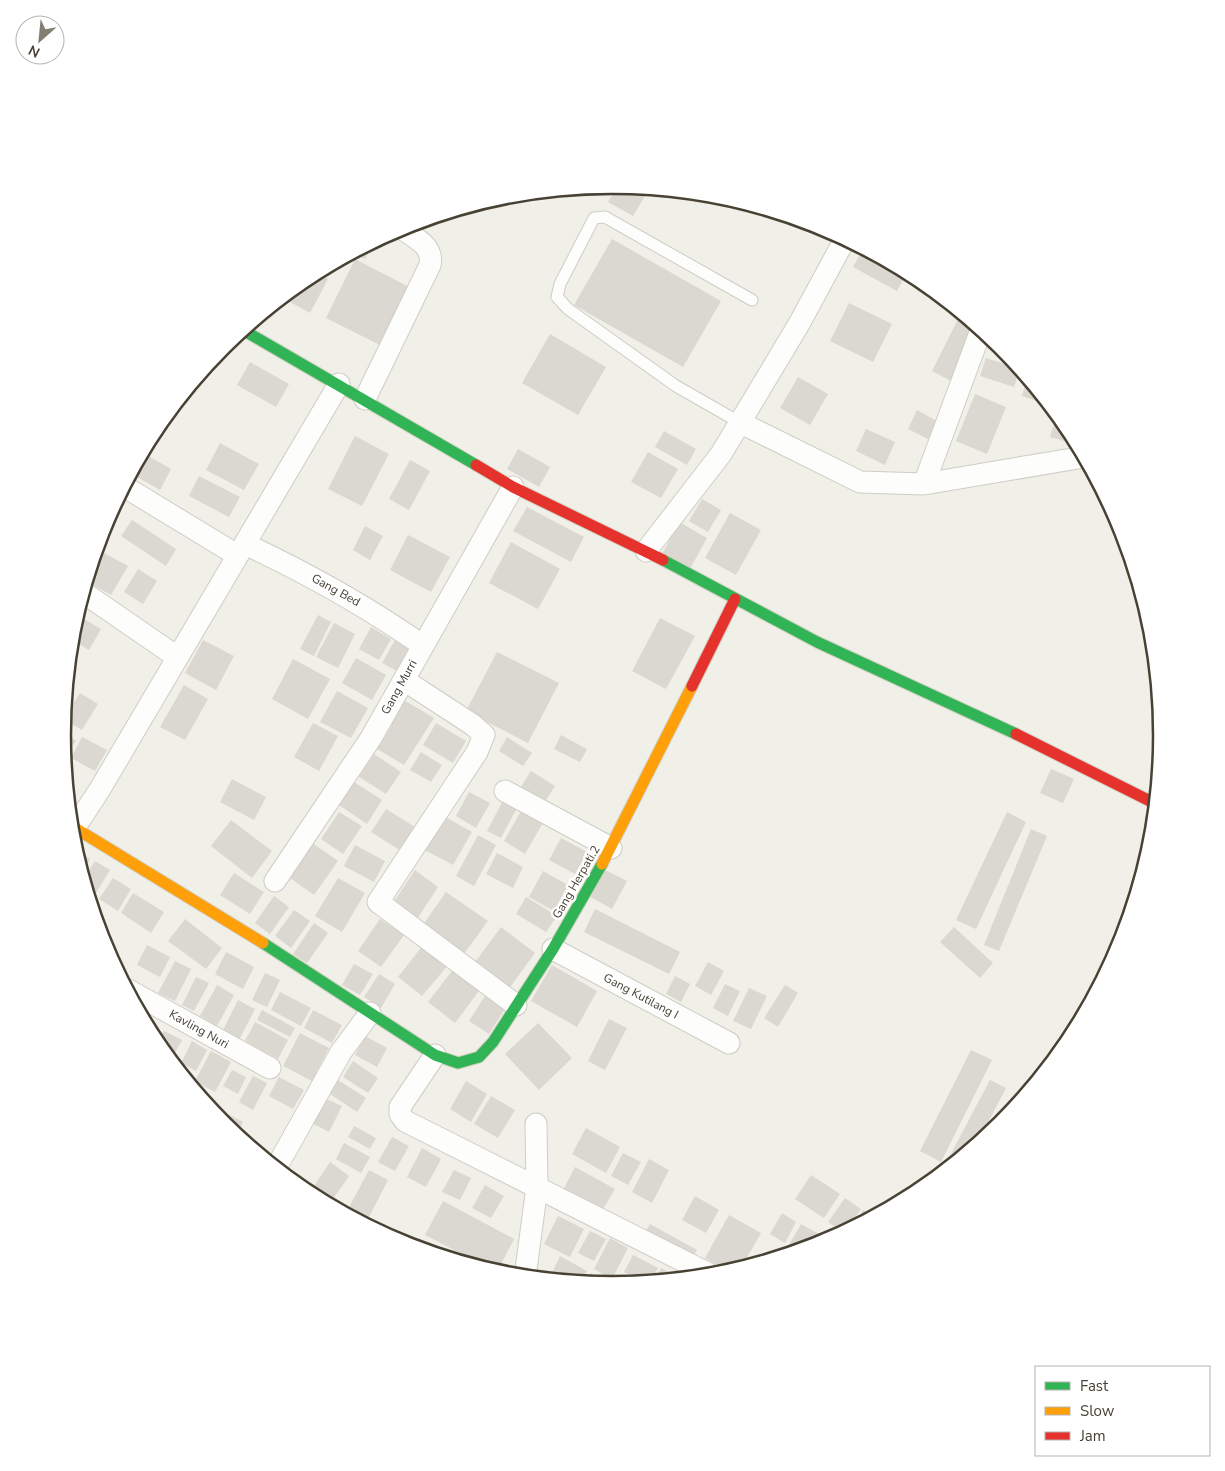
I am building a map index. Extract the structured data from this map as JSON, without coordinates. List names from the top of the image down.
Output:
{
  "streets": {
    "street": [
      "Gang Bed",
      "Gang Murri",
      "Gang Herpati.2",
      "Gang Kutilang I",
      "Kavling Nuri"
    ]
  },
  "crossings": [
    ["Gang Bed", "Gang Murri"],
    ["Gang Herpati.2", "Gang Kutilang I"]
  ],
  "legend": ["Fast", "Slow", "Jam"],
  "north": "bottom left"
}
